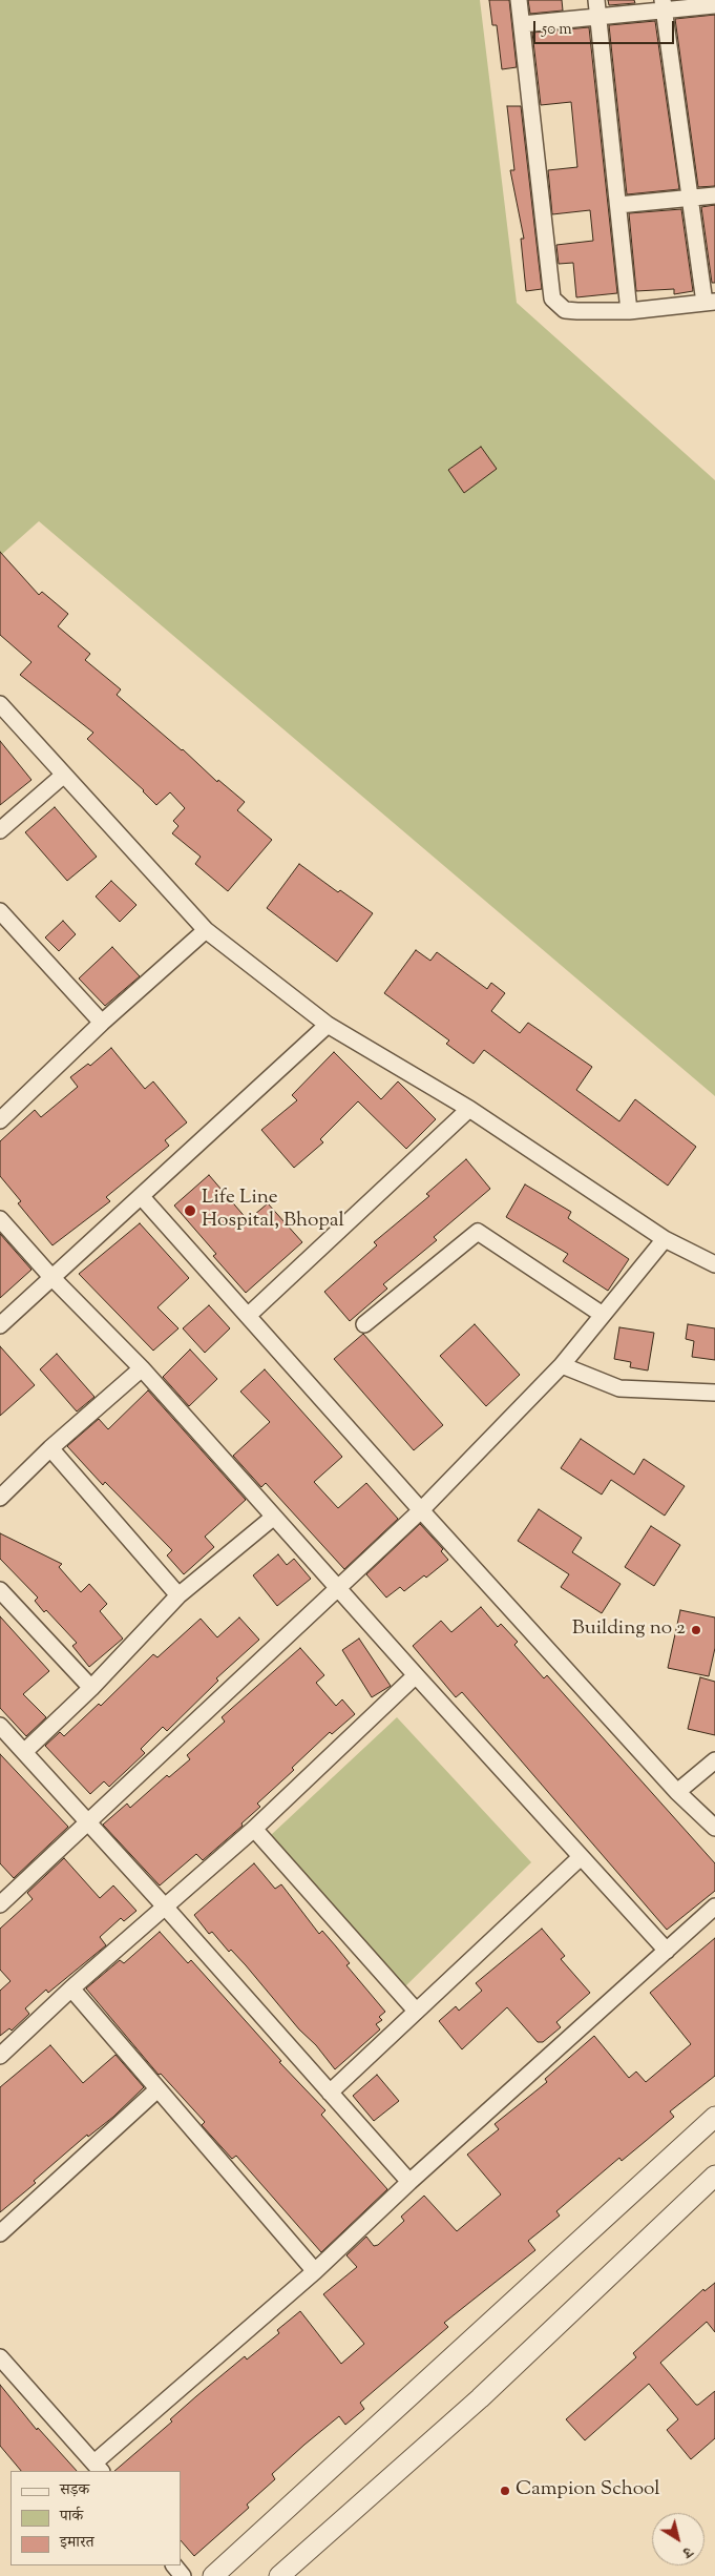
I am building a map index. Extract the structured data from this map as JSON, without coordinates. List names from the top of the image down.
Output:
{
  "places": ["Life Line Hospital, Bhopal", "Building no 2", "Campion School"],
  "legend": ["सड़क", "पार्क", "इमारत"],
  "scale_bar": "50 m",
  "north": "bottom right"
}
